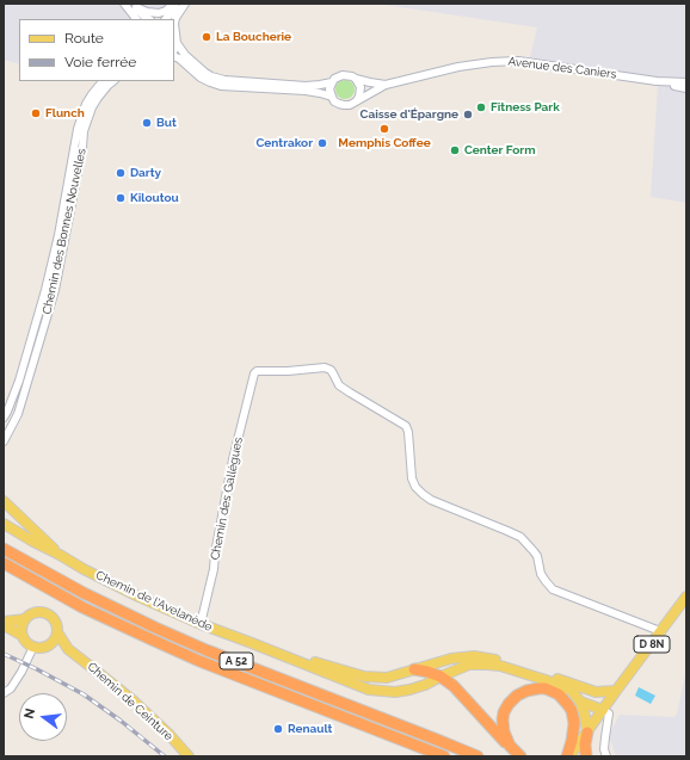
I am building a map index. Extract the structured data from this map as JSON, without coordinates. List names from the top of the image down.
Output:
{
  "streets": {
    "highway": ["A 52"],
    "main road": ["Chemin de l'Avelanède", "D 8N", "Chemin de Ceinture"],
    "street": ["Avenue des Caniers", "Chemin des Bonnes Nouvelles", "Chemin des Gallègues"]
  },
  "crossings": [
    ["Chemin des Gallègues", "Chemin de l'Avelanède"],
    ["Chemin des Gallègues", "D 8N"],
    ["Chemin de l'Avelanède", "D 8N"]
  ],
  "places": [
    "La Boucherie",
    "Fitness Park",
    "Flunch",
    "Caisse d'Épargne",
    "But",
    "Memphis Coffee",
    "Centrakor",
    "Center Form",
    "Darty",
    "Kiloutou",
    "Renault"
  ],
  "legend": ["Route", "Voie ferrée"],
  "north": "left"
}
